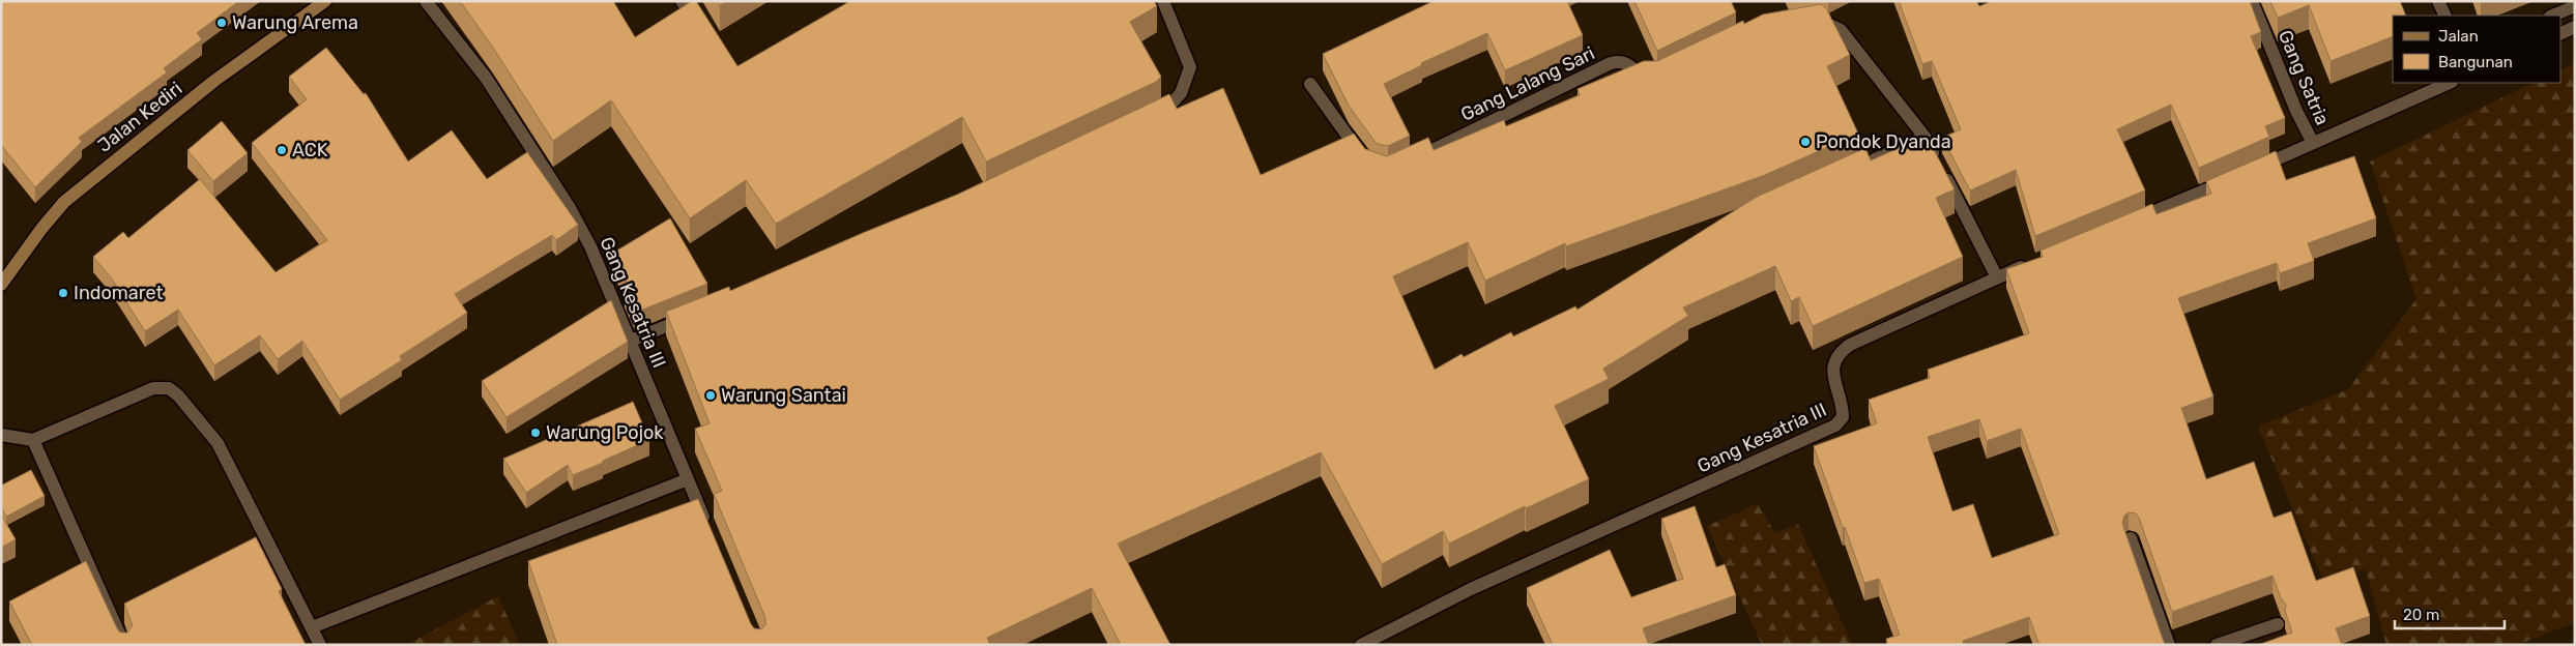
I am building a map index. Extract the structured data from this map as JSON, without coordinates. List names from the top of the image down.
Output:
{
  "streets": {
    "main road": ["Jalan Kediri"],
    "street": ["Gang Satria", "Gang Lalang Sari", "Gang Kesatria III"]
  },
  "places": [
    "Warung Arema",
    "Pondok Dyanda",
    "ACK",
    "Indomaret",
    "Warung Santai",
    "Warung Pojok"
  ],
  "legend": ["Jalan", "Bangunan"],
  "scale_bar": "20 m"
}
